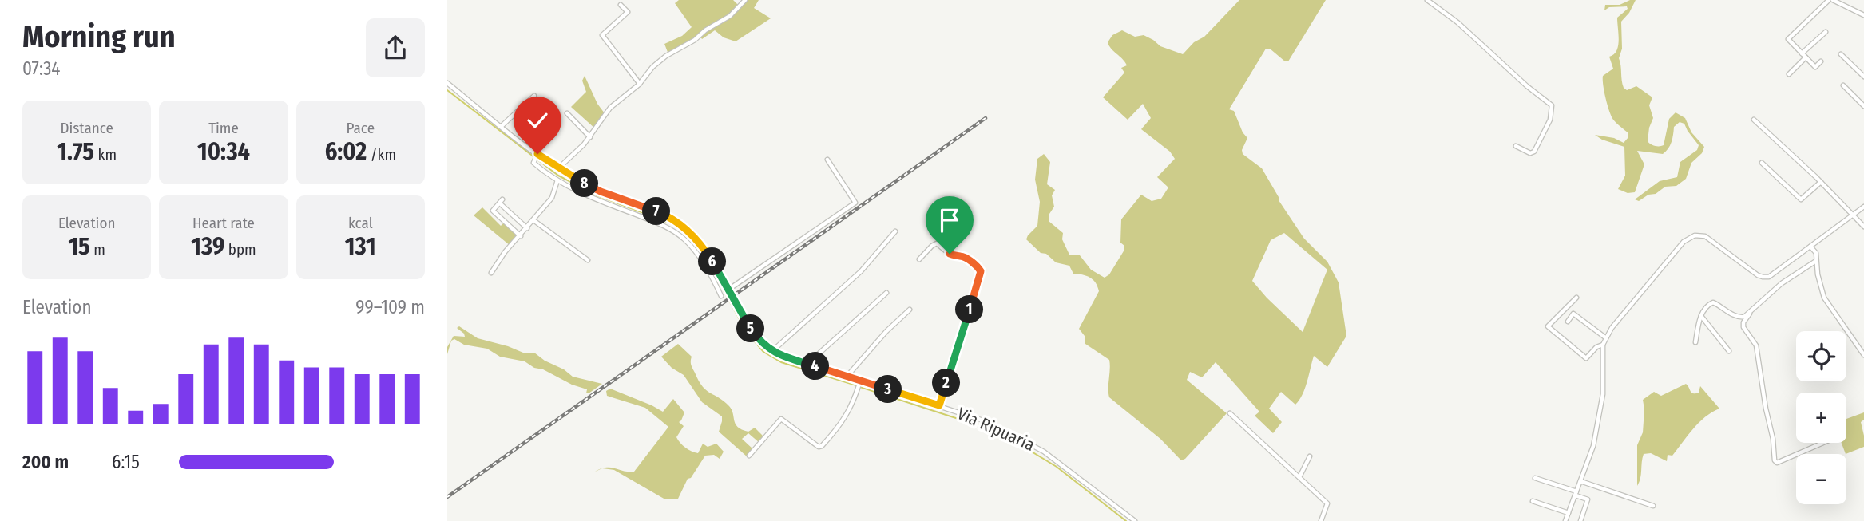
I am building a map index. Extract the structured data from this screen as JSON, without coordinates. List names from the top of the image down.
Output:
{
  "streets": {
    "street": ["Via Ripuaria"]
  },
  "page": {
    "heading": ["Morning run", "07:34"],
    "stats": [
      ["Distance", "1.75 km"],
      ["Time", "10:34"],
      ["Pace", "6:02 /km"],
      ["Elevation", "15 m"],
      ["Heart rate", "139 bpm"],
      ["kcal", "131"]
    ],
    "pins": [
      "8",
      "7",
      "6",
      "1",
      "5",
      "4",
      "2",
      "3"
    ],
    "chart": ["Elevation", "99–109 m"],
    "map_buttons": ["+", "−"],
    "list": [
      {
        "name": "200 m",
        "note": "6:15"
      }
    ]
  }
}
